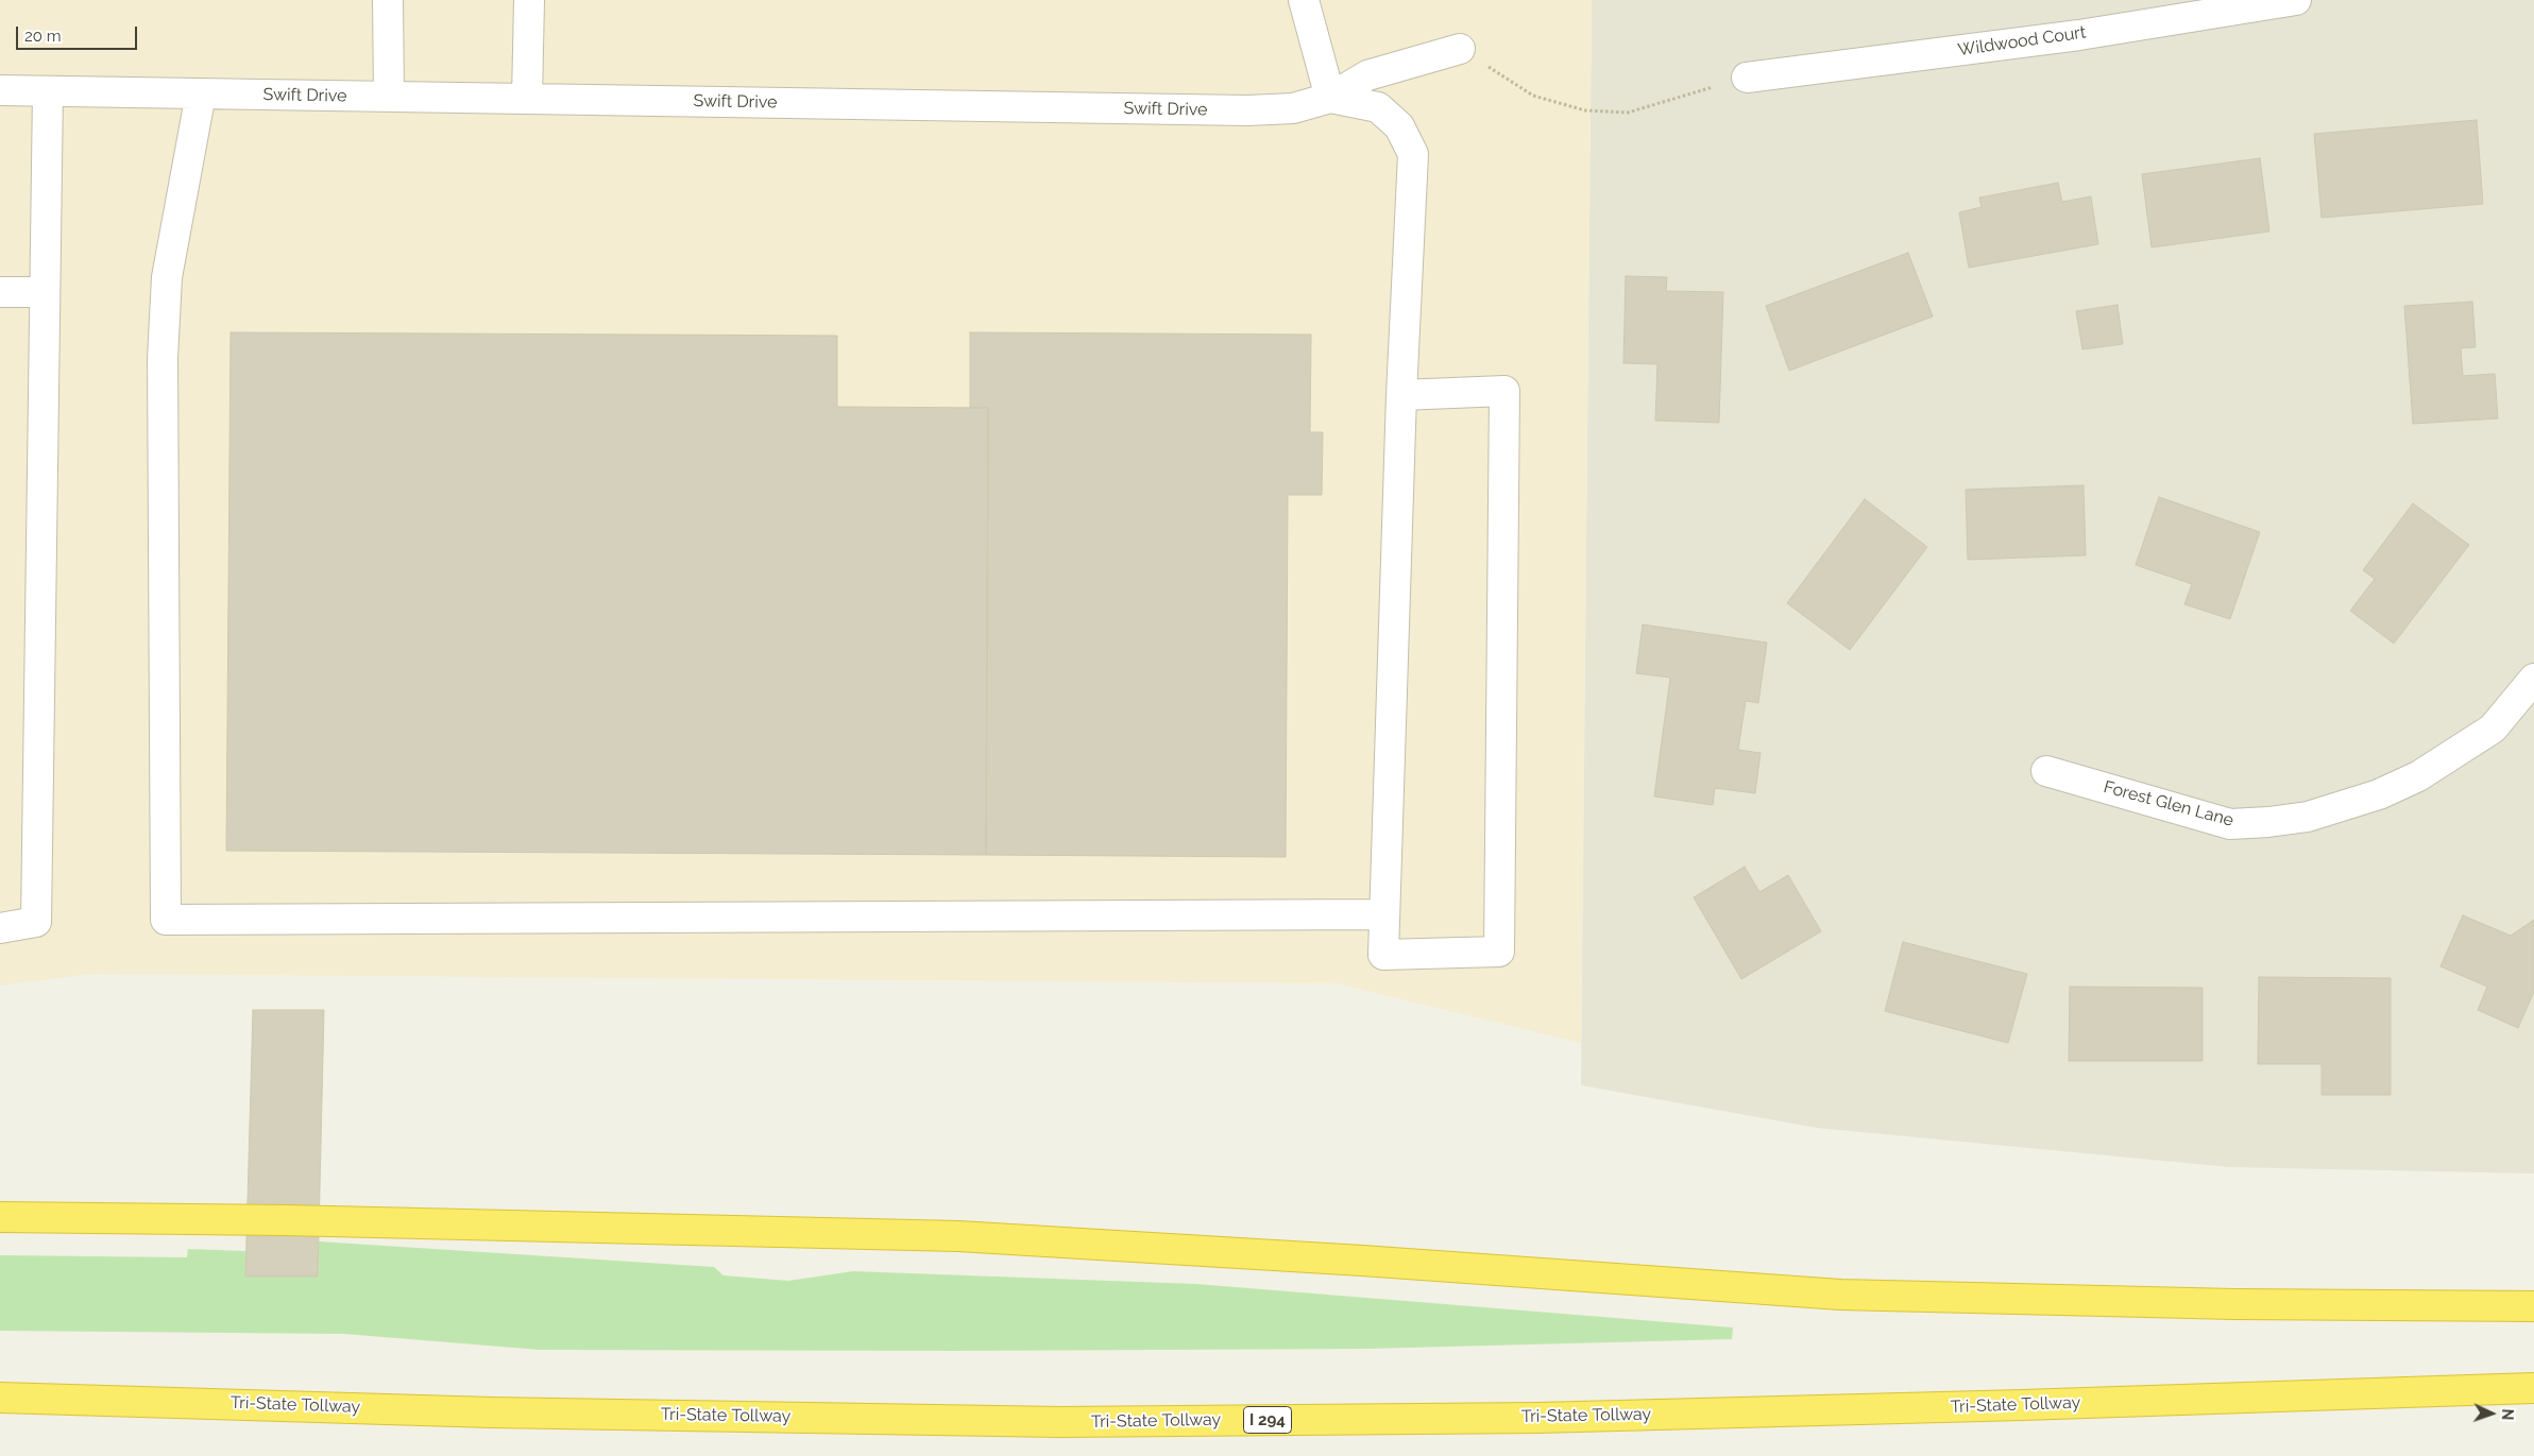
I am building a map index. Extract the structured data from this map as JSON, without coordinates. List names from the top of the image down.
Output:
{
  "streets": {
    "highway": ["Tri-State Tollway", "I 294"],
    "street": ["Wildwood Court", "Swift Drive", "Forest Glen Lane"]
  },
  "scale_bar": "20 m",
  "north": "right"
}
